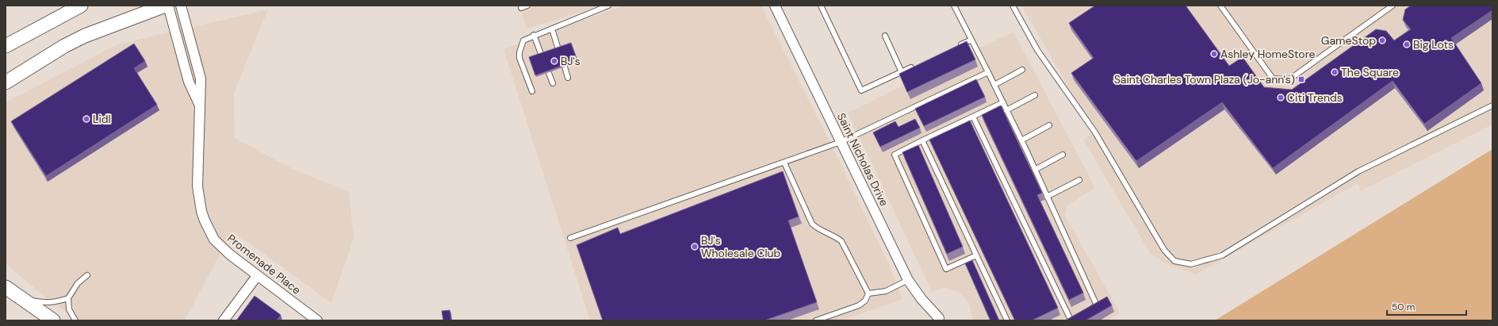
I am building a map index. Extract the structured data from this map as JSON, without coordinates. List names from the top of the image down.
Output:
{
  "streets": {
    "street": ["Saint Nicholas Drive", "Promenade Place"]
  },
  "places": {
    "other": [
      "GameStop",
      "Big Lots",
      "Ashley HomeStore",
      "BJ's",
      "The Square",
      "Citi Trends",
      "Lidl",
      "BJ's Wholesale Club"
    ],
    "transit": ["Saint Charles Town Plaza (Jo-ann's)"]
  },
  "scale_bar": "50 m"
}
